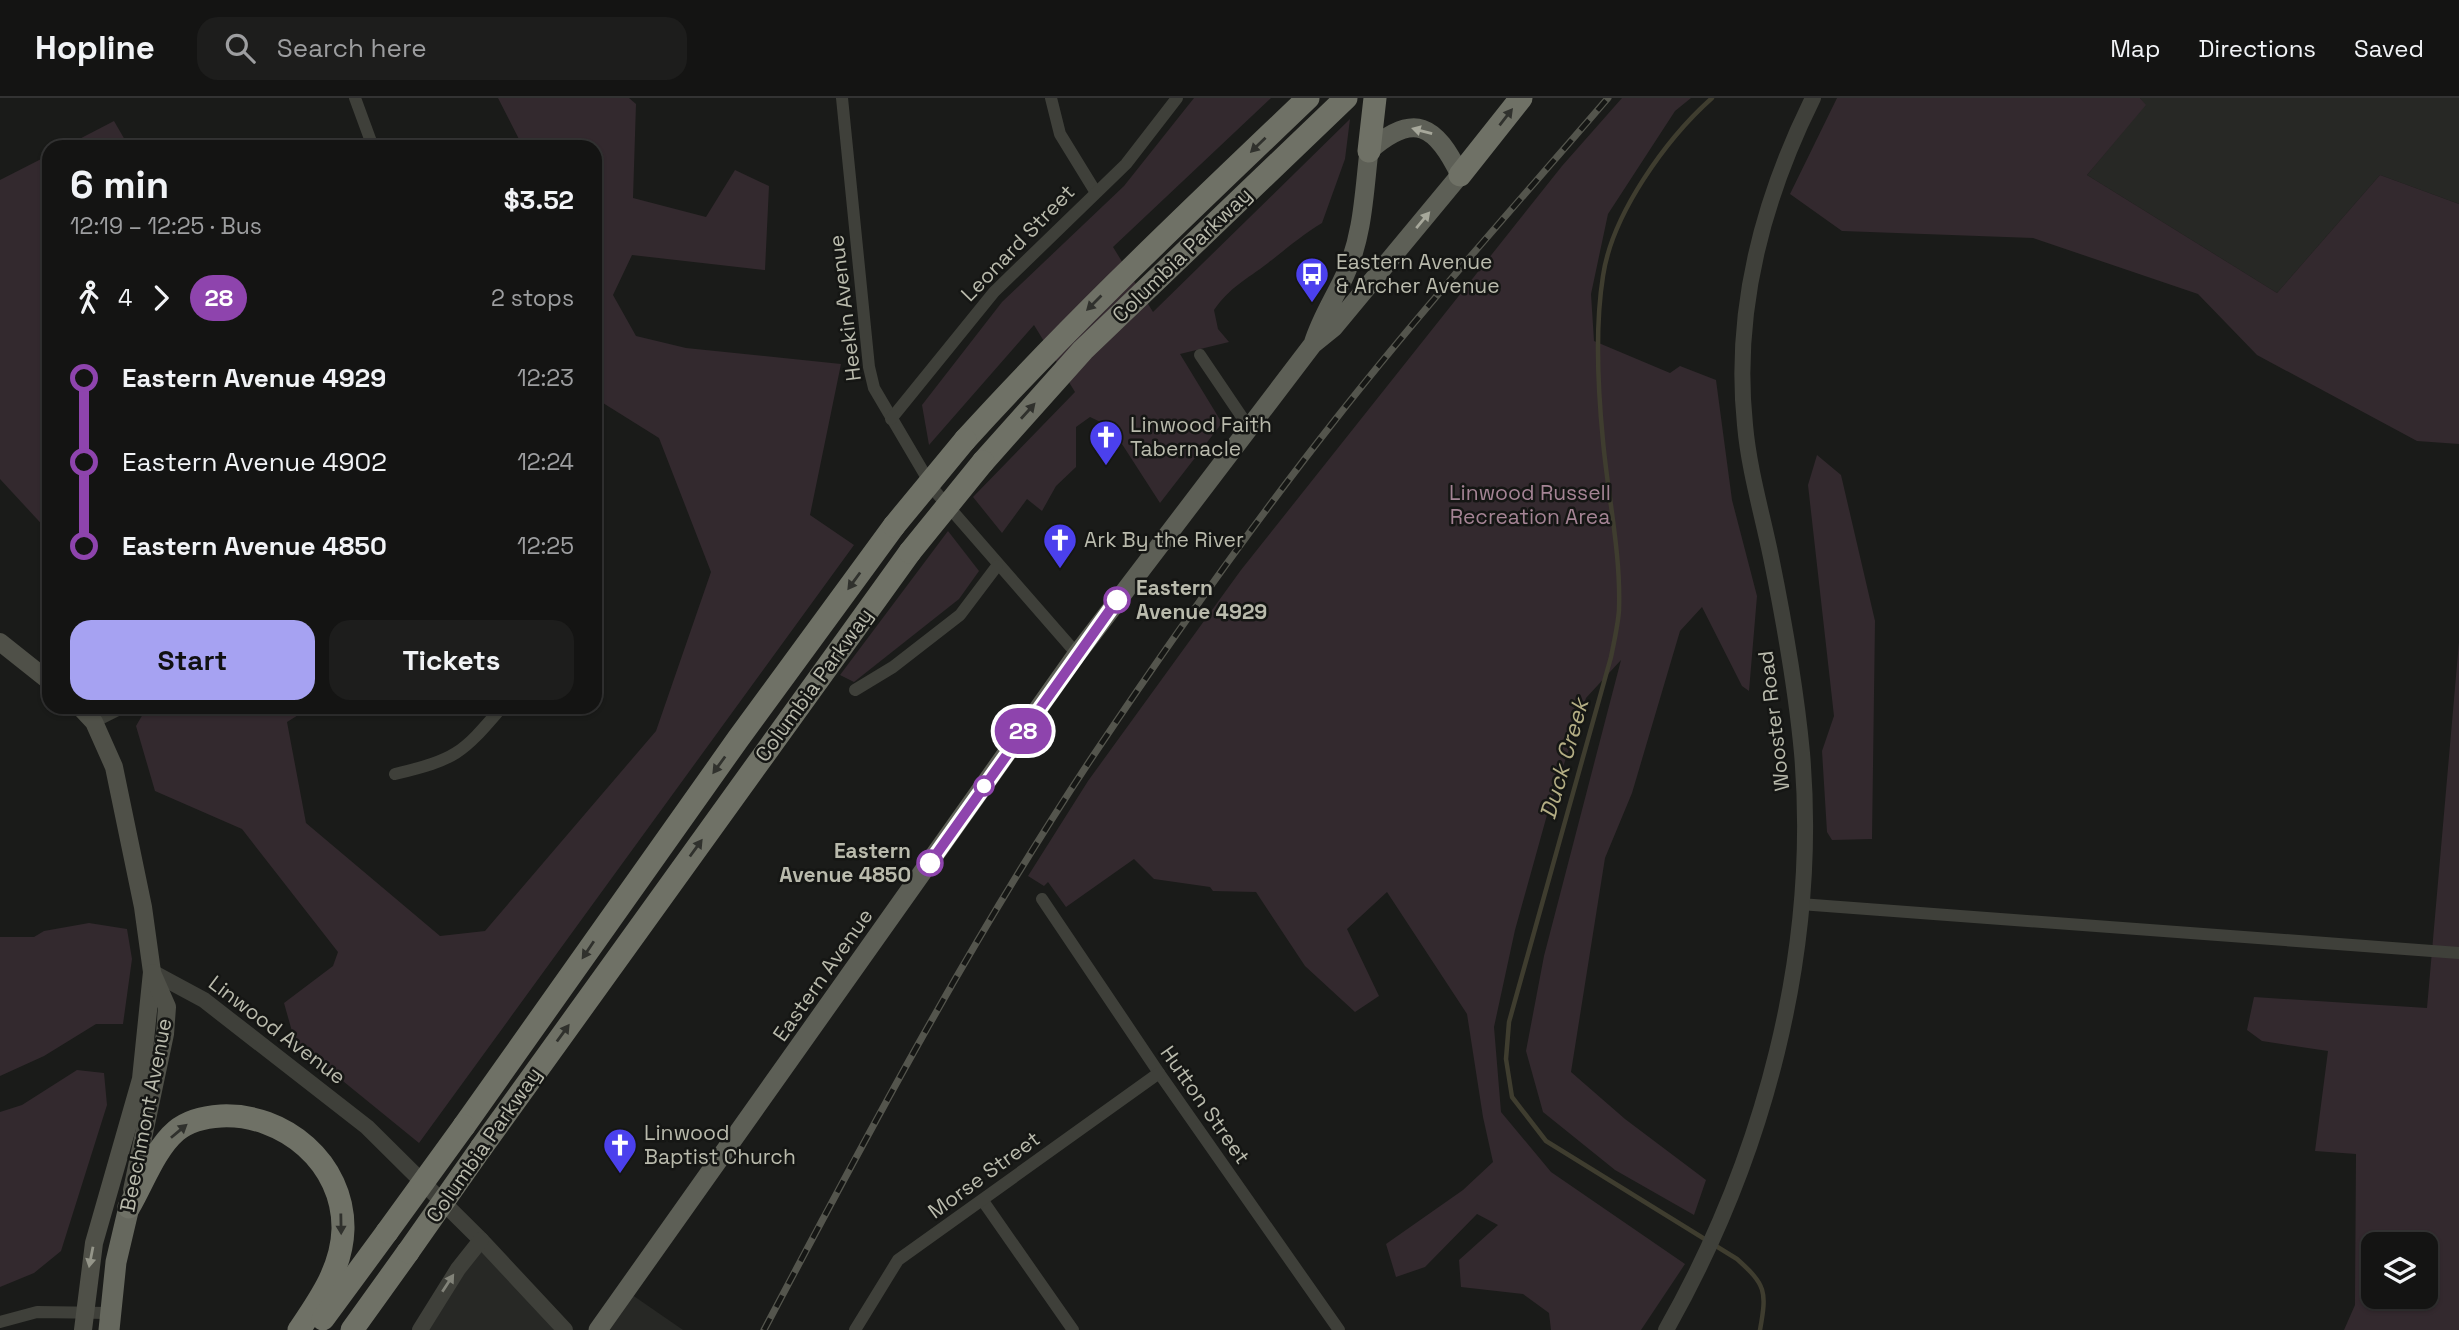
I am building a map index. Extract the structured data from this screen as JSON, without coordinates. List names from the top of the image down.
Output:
{
  "streets": {
    "highway": ["Columbia Parkway", "Beechmont Avenue"],
    "main road": ["Eastern Avenue"],
    "street": [
      "Leonard Street",
      "Heekin Avenue",
      "Wooster Road",
      "Linwood Avenue",
      "Hutton Street",
      "Morse Street"
    ]
  },
  "crossings": [
    ["Leonard Street", "Heekin Avenue"],
    ["Heekin Avenue", "Eastern Avenue"],
    ["Linwood Avenue", "Beechmont Avenue"],
    ["Hutton Street", "Morse Street"]
  ],
  "water": ["Duck Creek"],
  "parks": ["Linwood Russell Recreation Area"],
  "places": {
    "bus stop": ["Eastern Avenue & Archer Avenue"],
    "church": ["Linwood Faith Tabernacle", "Ark By the River", "Linwood Baptist Church"],
    "other": ["Eastern Avenue 4929", "Eastern Avenue 4850"]
  },
  "lines": ["bus line 28"],
  "page": {
    "header": "Hopline",
    "search": "Search here",
    "nav": ["Map", "Directions", "Saved"],
    "on_map": "28",
    "heading": ["6 min", "12:19 – 12:25 · Bus", "$3.52"],
    "legs": ["4", "28", "2 stops"],
    "list": [
      {
        "name": "Eastern Avenue 4929",
        "value": "12:23"
      },
      {
        "name": "Eastern Avenue 4902",
        "value": "12:24"
      },
      {
        "name": "Eastern Avenue 4850",
        "value": "12:25"
      }
    ],
    "buttons": ["Start", "Tickets"]
  }
}
